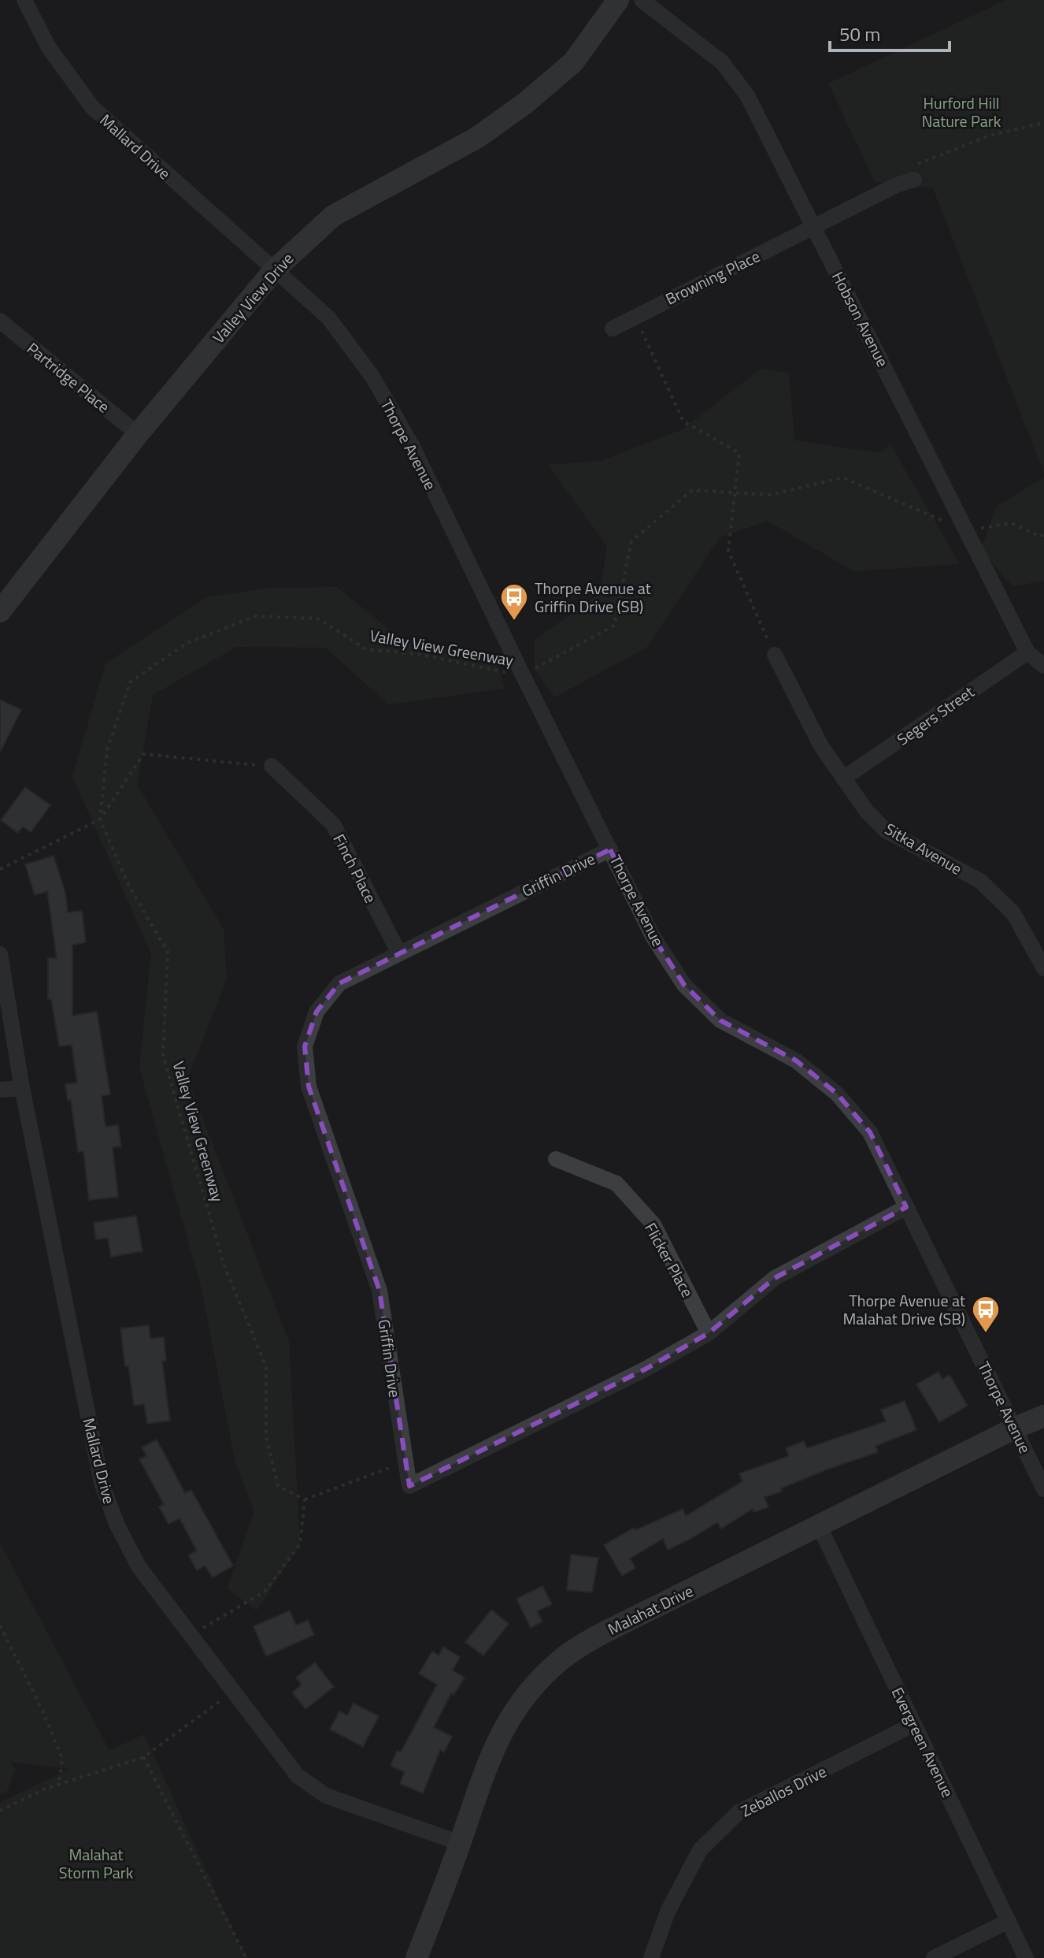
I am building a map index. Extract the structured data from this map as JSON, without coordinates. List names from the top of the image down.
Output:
{
  "streets": {
    "street": [
      "Mallard Drive",
      "Browning Place",
      "Valley View Drive",
      "Hobson Avenue",
      "Partridge Place",
      "Thorpe Avenue",
      "Segers Street",
      "Sitka Avenue",
      "Finch Place",
      "Griffin Drive",
      "Flicker Place",
      "Malahat Drive",
      "Evergreen Avenue",
      "Zeballos Drive"
    ],
    "path": ["Valley View Greenway"]
  },
  "crossings": [
    ["Mallard Drive", "Valley View Drive"],
    ["Mallard Drive", "Thorpe Avenue"],
    ["Mallard Drive", "Malahat Drive"],
    ["Browning Place", "Hobson Avenue"],
    ["Valley View Drive", "Partridge Place"],
    ["Valley View Drive", "Thorpe Avenue"],
    ["Hobson Avenue", "Valley View Greenway"],
    ["Hobson Avenue", "Segers Street"],
    ["Thorpe Avenue", "Valley View Greenway"],
    ["Thorpe Avenue", "Griffin Drive"],
    ["Thorpe Avenue", "Malahat Drive"],
    ["Segers Street", "Sitka Avenue"],
    ["Finch Place", "Griffin Drive"],
    ["Griffin Drive", "Flicker Place"],
    ["Malahat Drive", "Evergreen Avenue"],
    ["Evergreen Avenue", "Zeballos Drive"]
  ],
  "parks": ["Hurford Hill Nature Park", "Malahat Storm Park"],
  "places": {
    "bus stop": ["Thorpe Avenue at Griffin Drive (SB)", "Thorpe Avenue at Malahat Drive (SB)"]
  },
  "scale_bar": "50 m"
}
